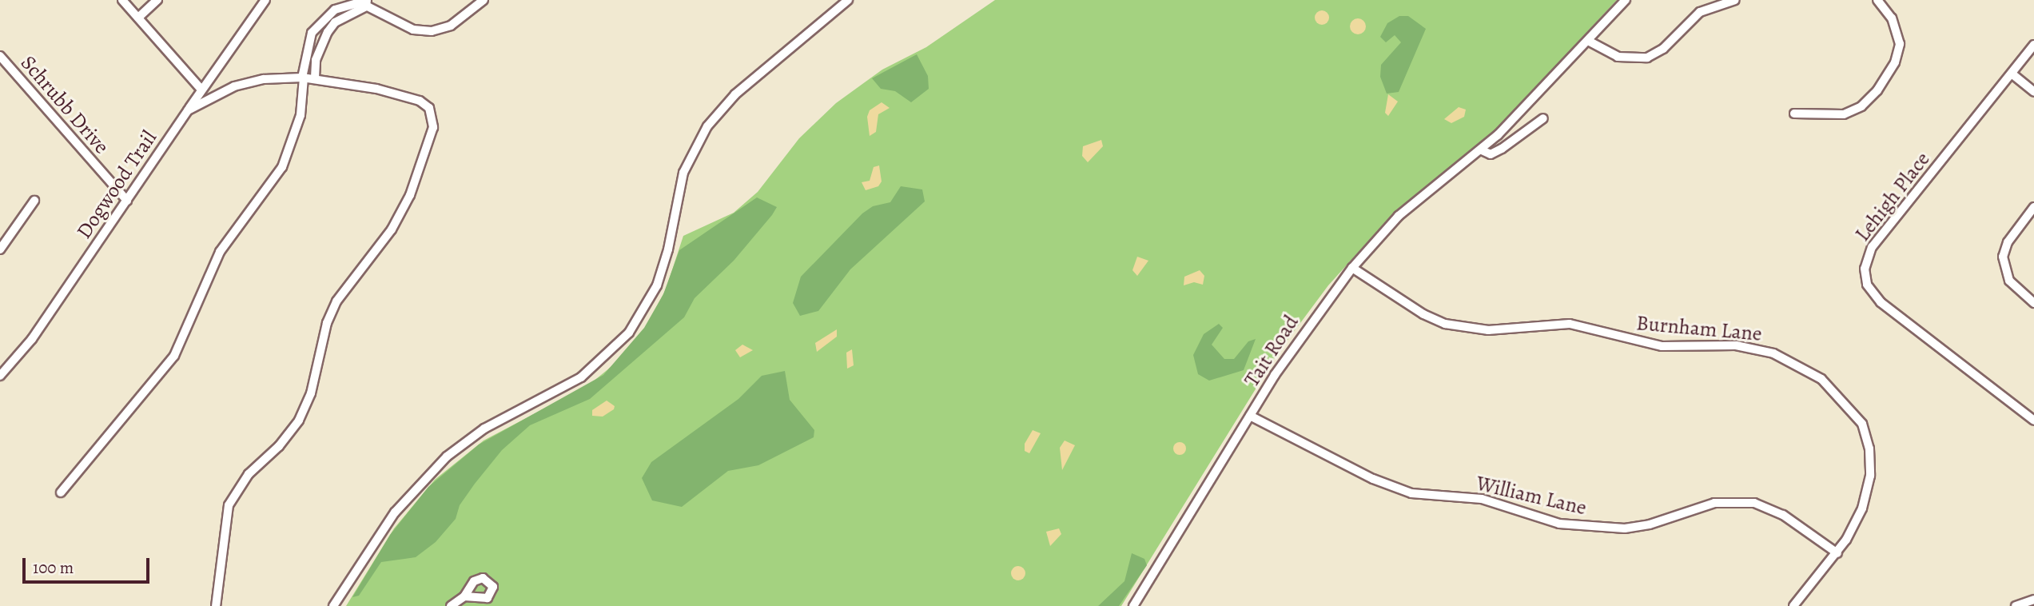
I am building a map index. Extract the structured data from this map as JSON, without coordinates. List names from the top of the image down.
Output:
{
  "streets": {
    "street": [
      "Schrubb Drive",
      "Dogwood Trail",
      "Lehigh Place",
      "Burnham Lane",
      "Tait Road",
      "William Lane"
    ]
  },
  "crossings": [
    ["Schrubb Drive", "Dogwood Trail"],
    ["Burnham Lane", "Tait Road"],
    ["Burnham Lane", "William Lane"],
    ["Tait Road", "William Lane"]
  ],
  "scale_bar": "100 m"
}
